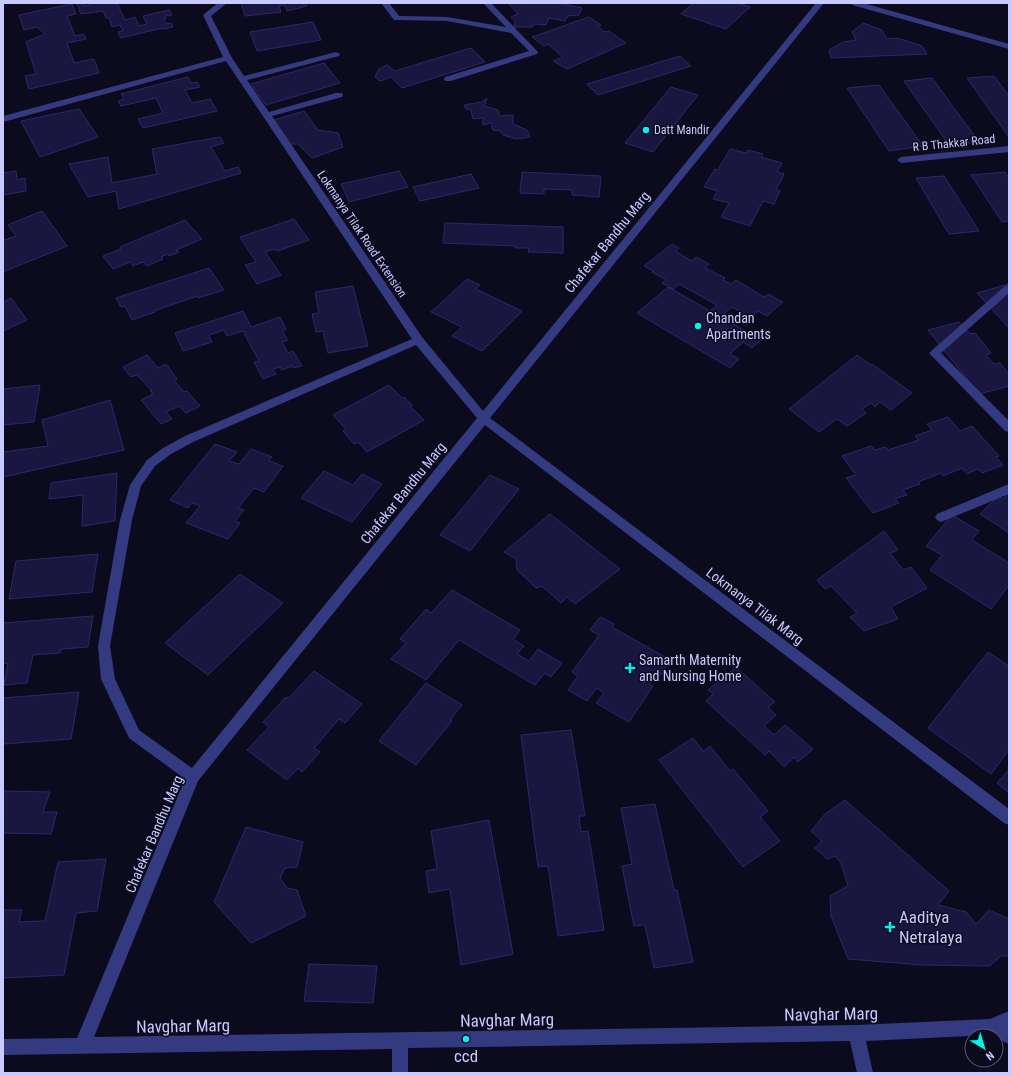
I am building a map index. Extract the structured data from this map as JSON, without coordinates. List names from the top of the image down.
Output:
{
  "streets": {
    "street": [
      "R B Thakkar Road",
      "Lokmanya Tilak Road Extension",
      "Chafekar Bandhu Marg",
      "Lokmanya Tilak Marg",
      "Navghar Marg"
    ]
  },
  "crossings": [
    ["Lokmanya Tilak Road Extension", "Chafekar Bandhu Marg"],
    ["Lokmanya Tilak Road Extension", "Lokmanya Tilak Marg"],
    ["Chafekar Bandhu Marg", "Lokmanya Tilak Marg"],
    ["Chafekar Bandhu Marg", "Navghar Marg"]
  ],
  "places": {
    "other": ["Datt Mandir", "Chandan Apartments", "ccd"],
    "health": ["Samarth Maternity and Nursing Home", "Aaditya Netralaya"]
  },
  "north": "bottom right"
}
